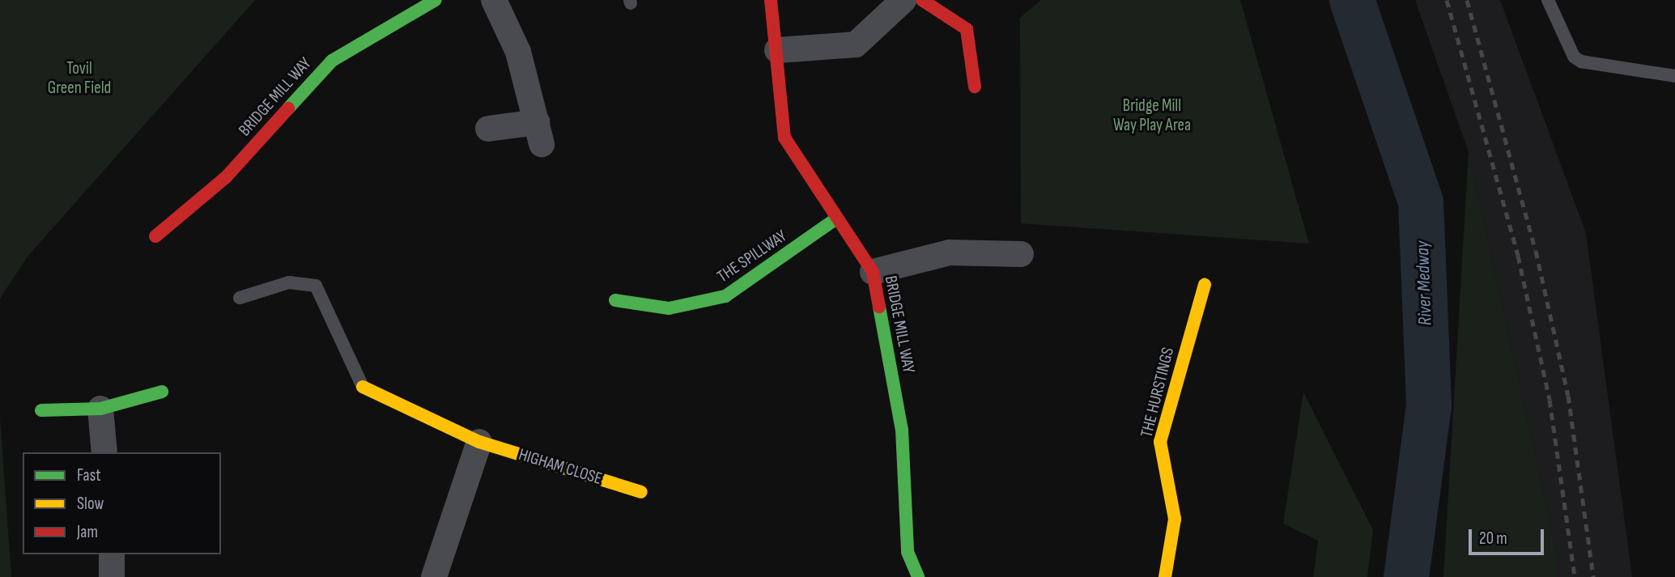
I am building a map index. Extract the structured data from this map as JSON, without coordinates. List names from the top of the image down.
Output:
{
  "streets": {
    "street": [
      "BRIDGE MILL WAY",
      "THE SPILLWAY",
      "THE HURSTINGS",
      "HIGHAM CLOSE"
    ]
  },
  "crossings": [
    ["BRIDGE MILL WAY", "THE SPILLWAY"]
  ],
  "water": ["River Medway"],
  "parks": ["Tovil Green Field", "Bridge Mill Way Play Area"],
  "legend": ["Fast", "Slow", "Jam"],
  "scale_bar": "20 m"
}
